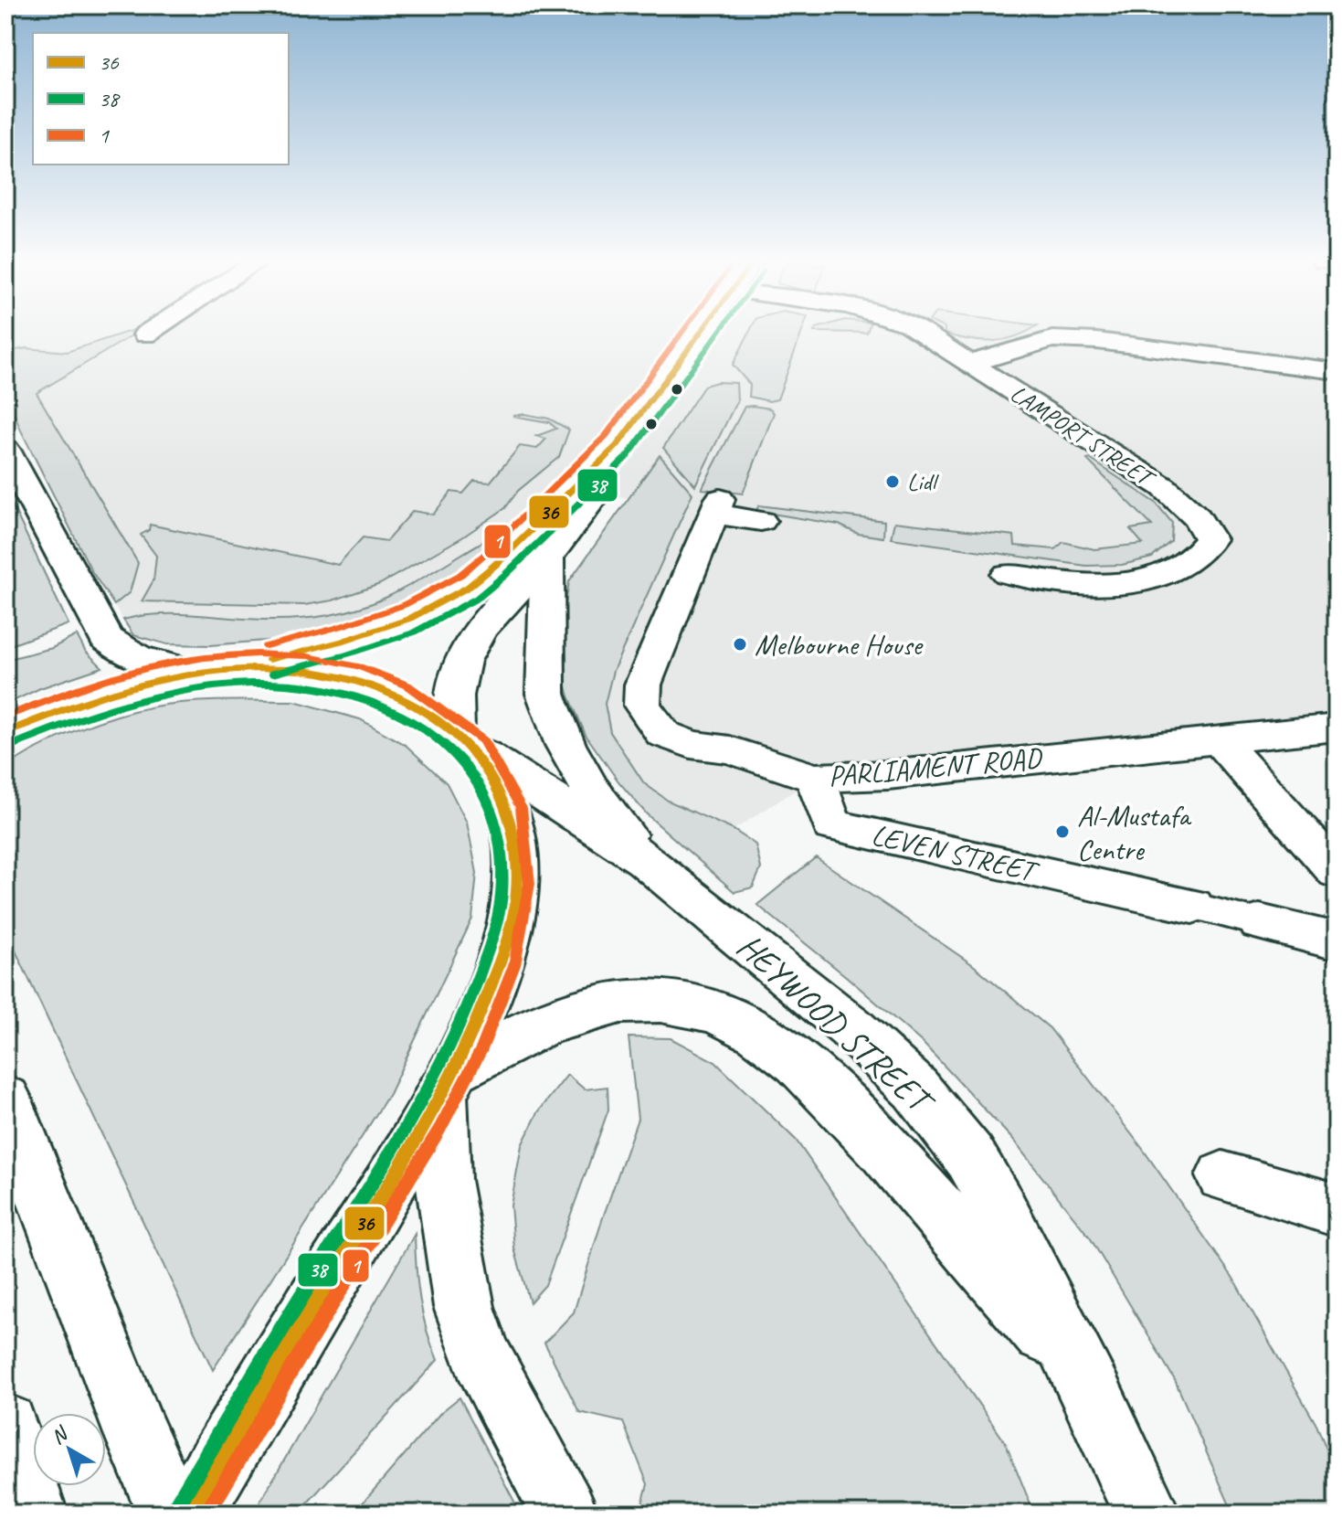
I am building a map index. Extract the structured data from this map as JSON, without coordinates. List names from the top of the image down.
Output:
{
  "streets": {
    "main road": ["HEYWOOD STREET"],
    "street": ["LAMPORT STREET", "PARLIAMENT ROAD", "LEVEN STREET"]
  },
  "crossings": [
    ["PARLIAMENT ROAD", "LEVEN STREET"]
  ],
  "places": ["Lidl", "Melbourne House", "Al-Mustafa Centre"],
  "lines": ["transit line 36", "transit line 38", "transit line 1"],
  "legend": ["36", "38", "1"],
  "north": "top left"
}
